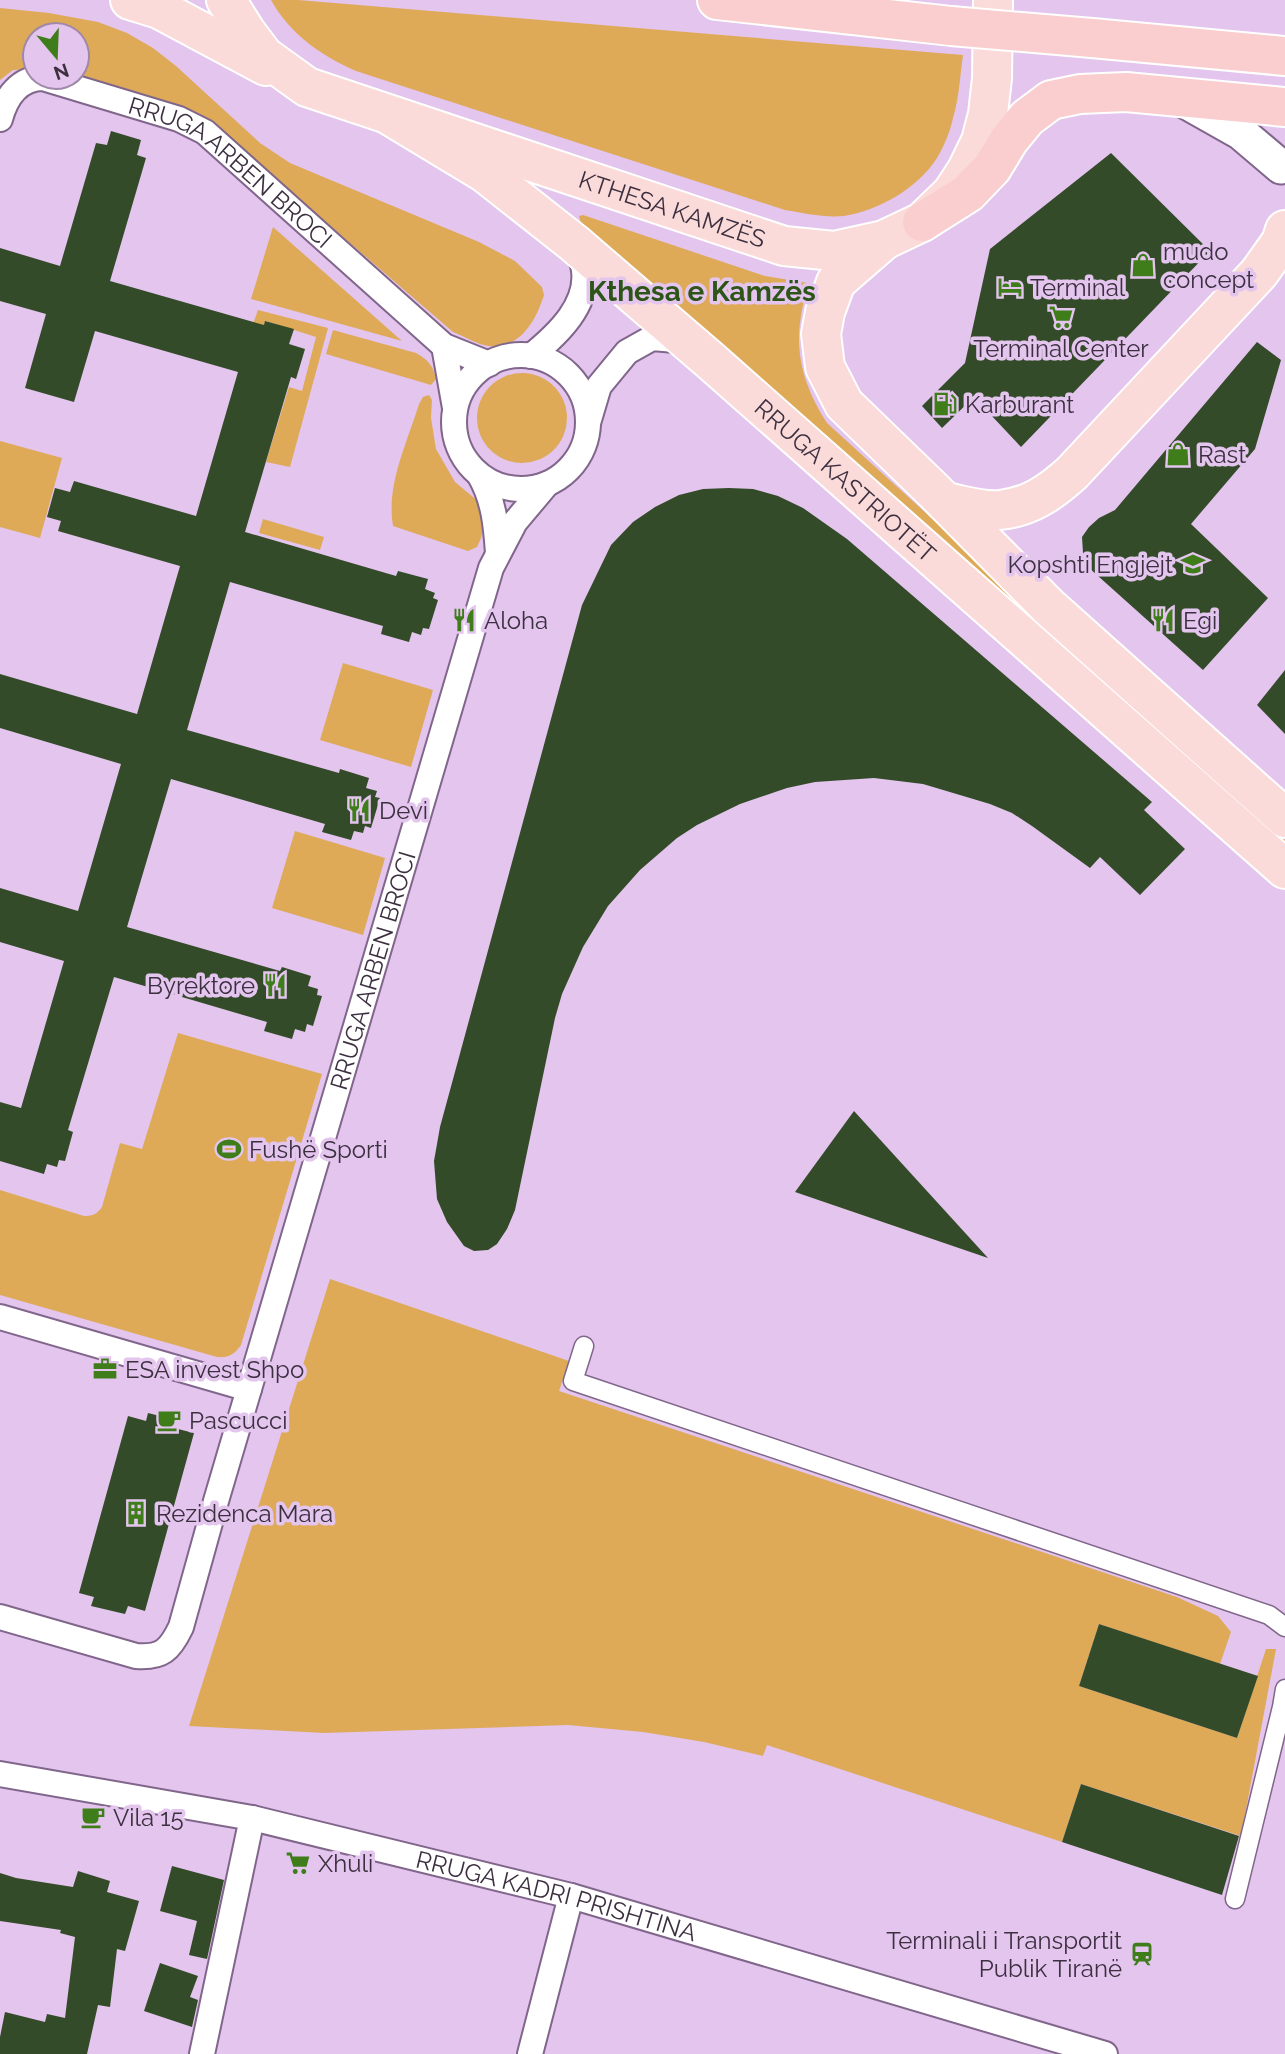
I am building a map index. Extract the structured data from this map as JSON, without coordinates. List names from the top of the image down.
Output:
{
  "streets": {
    "main road": ["KTHESA KAMZËS", "RRUGA KASTRIOTËT"],
    "street": ["RRUGA ARBEN BROCI", "RRUGA KADRI PRISHTINA"]
  },
  "crossings": [
    ["RRUGA ARBEN BROCI", "RRUGA KASTRIOTËT"],
    ["KTHESA KAMZËS", "RRUGA KASTRIOTËT"]
  ],
  "districts": ["Kthesa e Kamzës"],
  "places": {
    "shop": ["mudo concept", "Rast"],
    "hotel": ["Terminal"],
    "supermarket": ["Terminal Center", "Xhuli"],
    "fuel station": ["Karburant"],
    "school or university": ["Kopshti Engjejt"],
    "restaurant": [
      "Aloha",
      "Egi",
      "Devi",
      "Byrektore"
    ],
    "sports": ["Fushë Sporti"],
    "office": ["ESA invest Shpo"],
    "cafe": ["Pascucci", "Vila 15"],
    "building": ["Rezidenca Mara"],
    "station": ["Terminali i Transportit Publik Tiranë"]
  },
  "north": "bottom"
}
